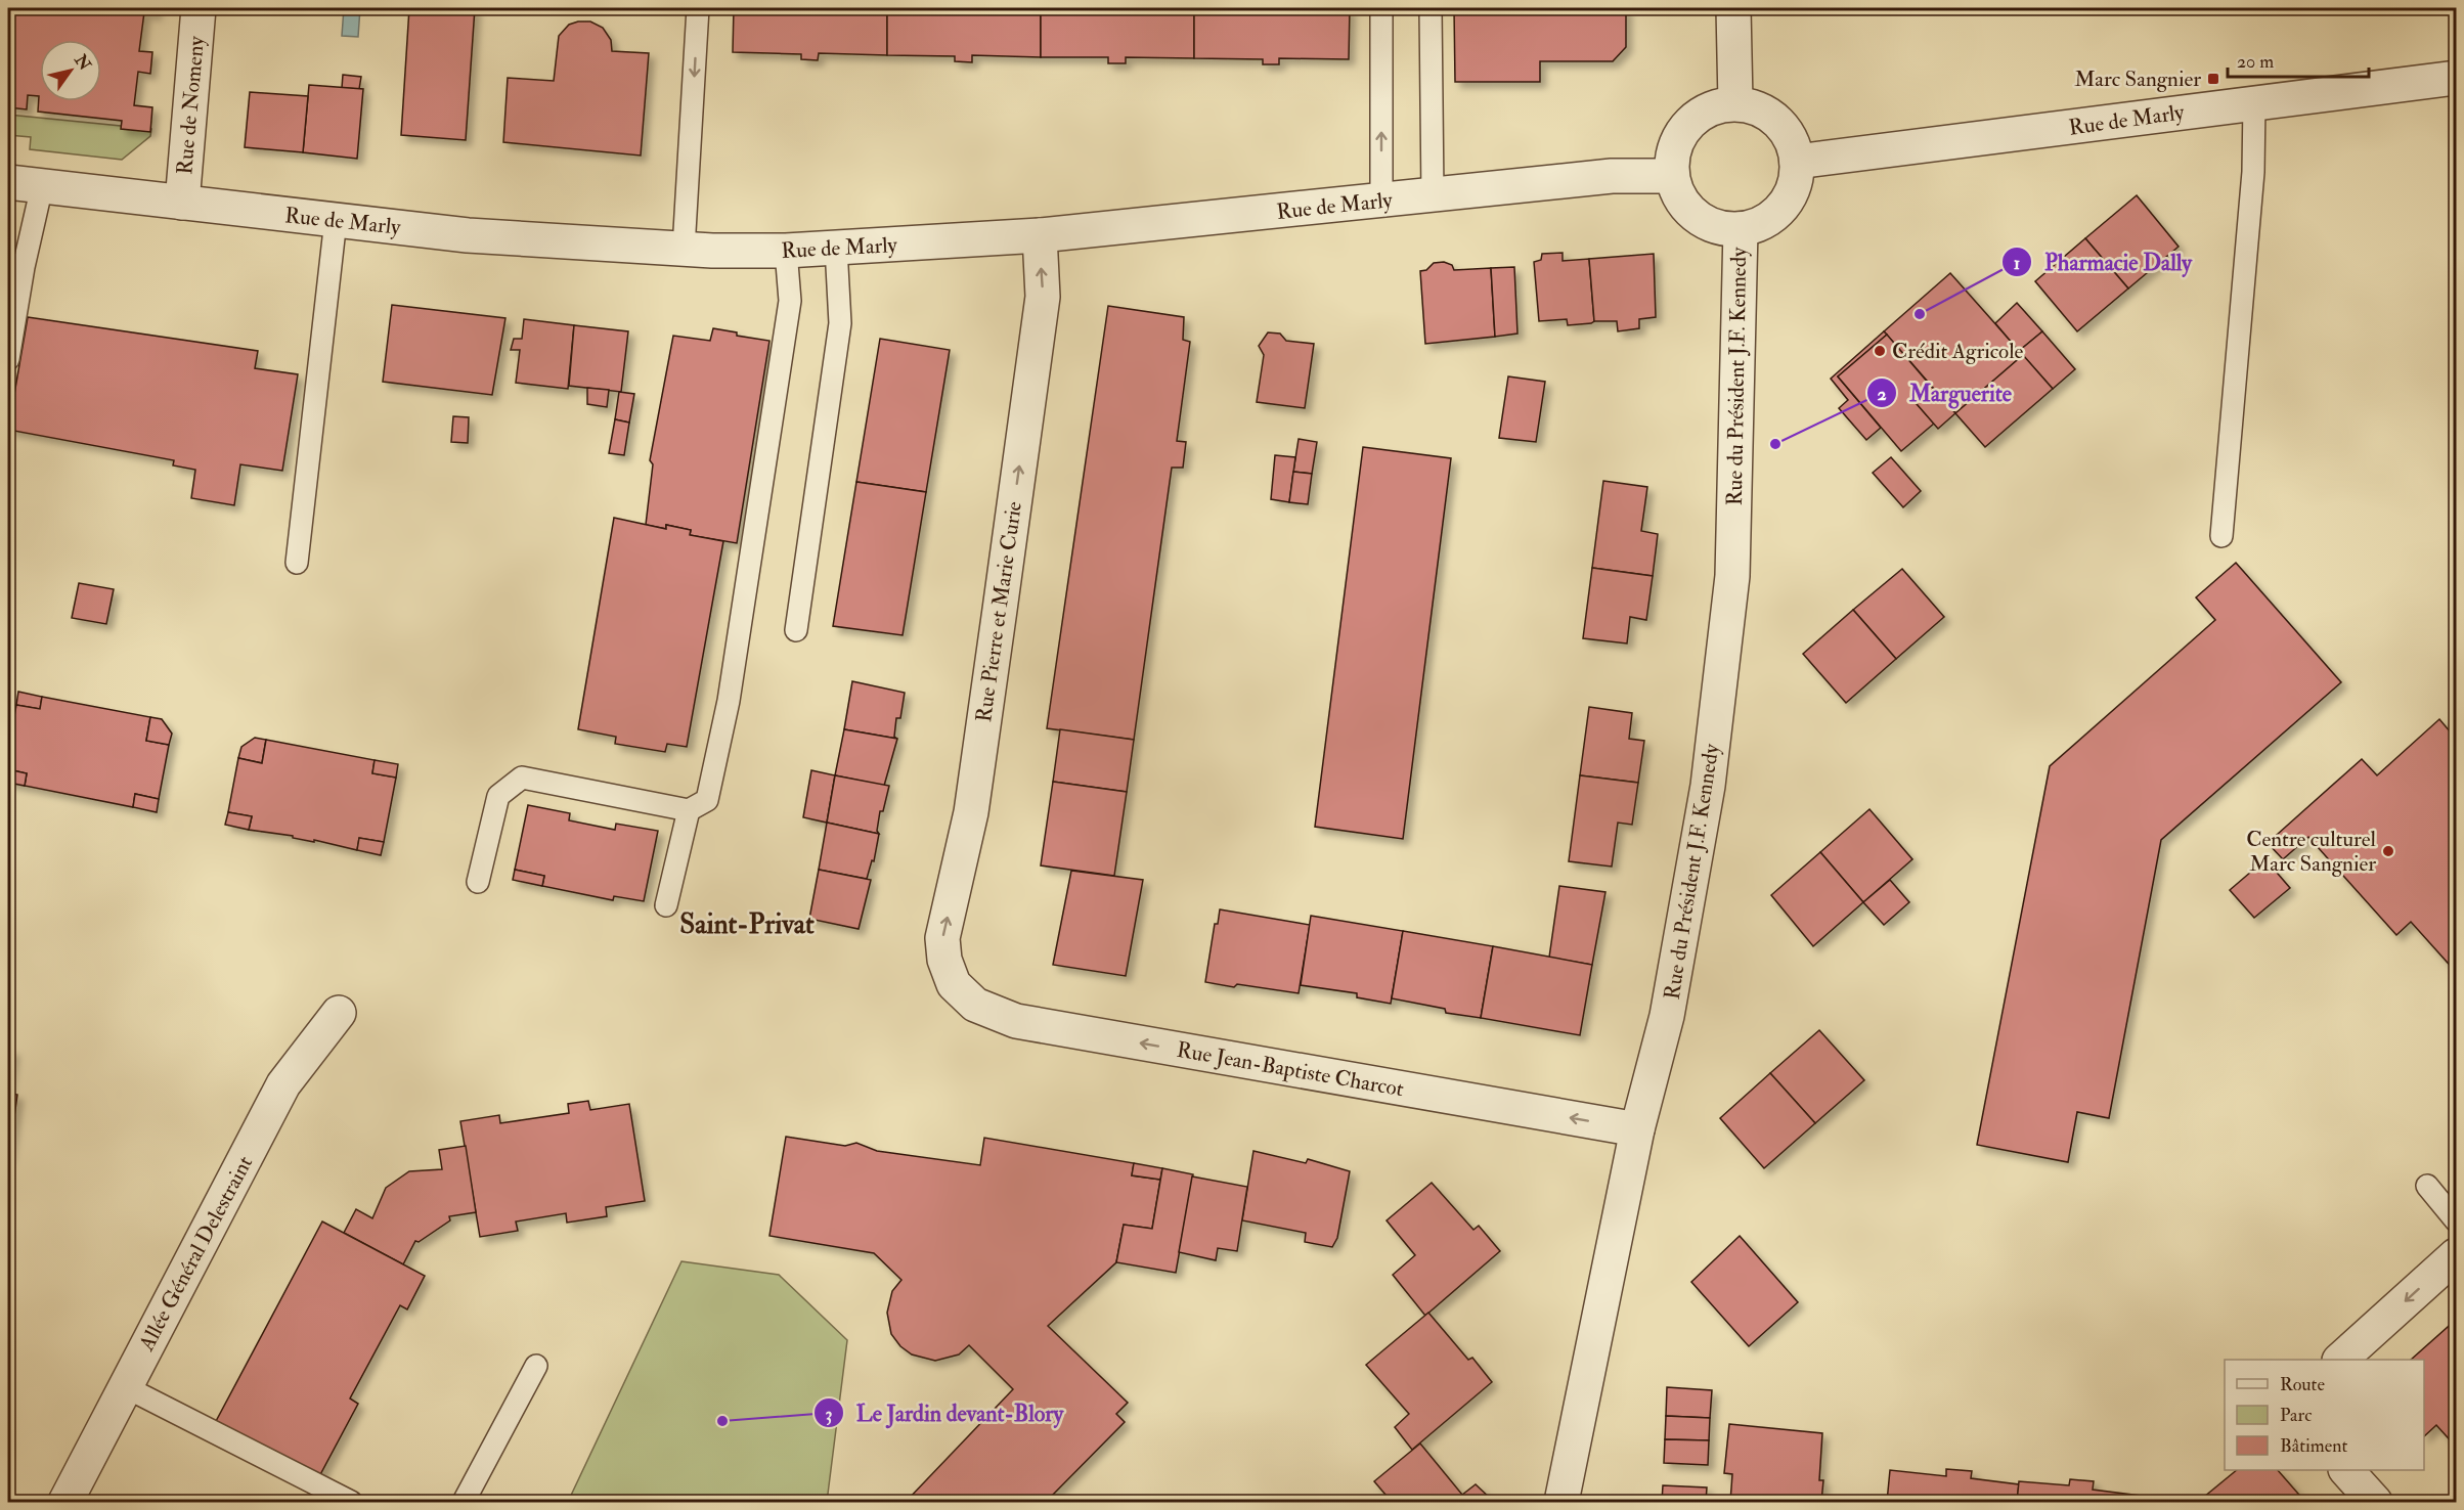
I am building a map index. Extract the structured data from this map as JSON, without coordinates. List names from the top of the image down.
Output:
{
  "streets": {
    "street": [
      "Rue de Nomeny",
      "Rue de Marly",
      "Rue du Président J.F. Kennedy",
      "Rue Pierre et Marie Curie",
      "Rue Jean-Baptiste Charcot",
      "Allée Général Delestraint"
    ]
  },
  "crossings": [
    ["Rue de Nomeny", "Rue de Marly"],
    ["Rue de Marly", "Rue du Président J.F. Kennedy"],
    ["Rue de Marly", "Rue Pierre et Marie Curie"],
    ["Rue du Président J.F. Kennedy", "Rue Jean-Baptiste Charcot"],
    ["Rue Pierre et Marie Curie", "Rue Jean-Baptiste Charcot"]
  ],
  "one_way": ["Rue Pierre et Marie Curie", "Rue Jean-Baptiste Charcot"],
  "districts": ["Saint-Privat"],
  "places": {
    "transit": ["Marc Sangnier"],
    "other": [
      "Pharmacie Dally",
      "Crédit Agricole",
      "Marguerite",
      "Centre culturel Marc Sangnier",
      "Le Jardin devant-Blory"
    ]
  },
  "legend": ["Route", "Parc", "Bâtiment"],
  "scale_bar": "20 m",
  "north": "top right"
}
